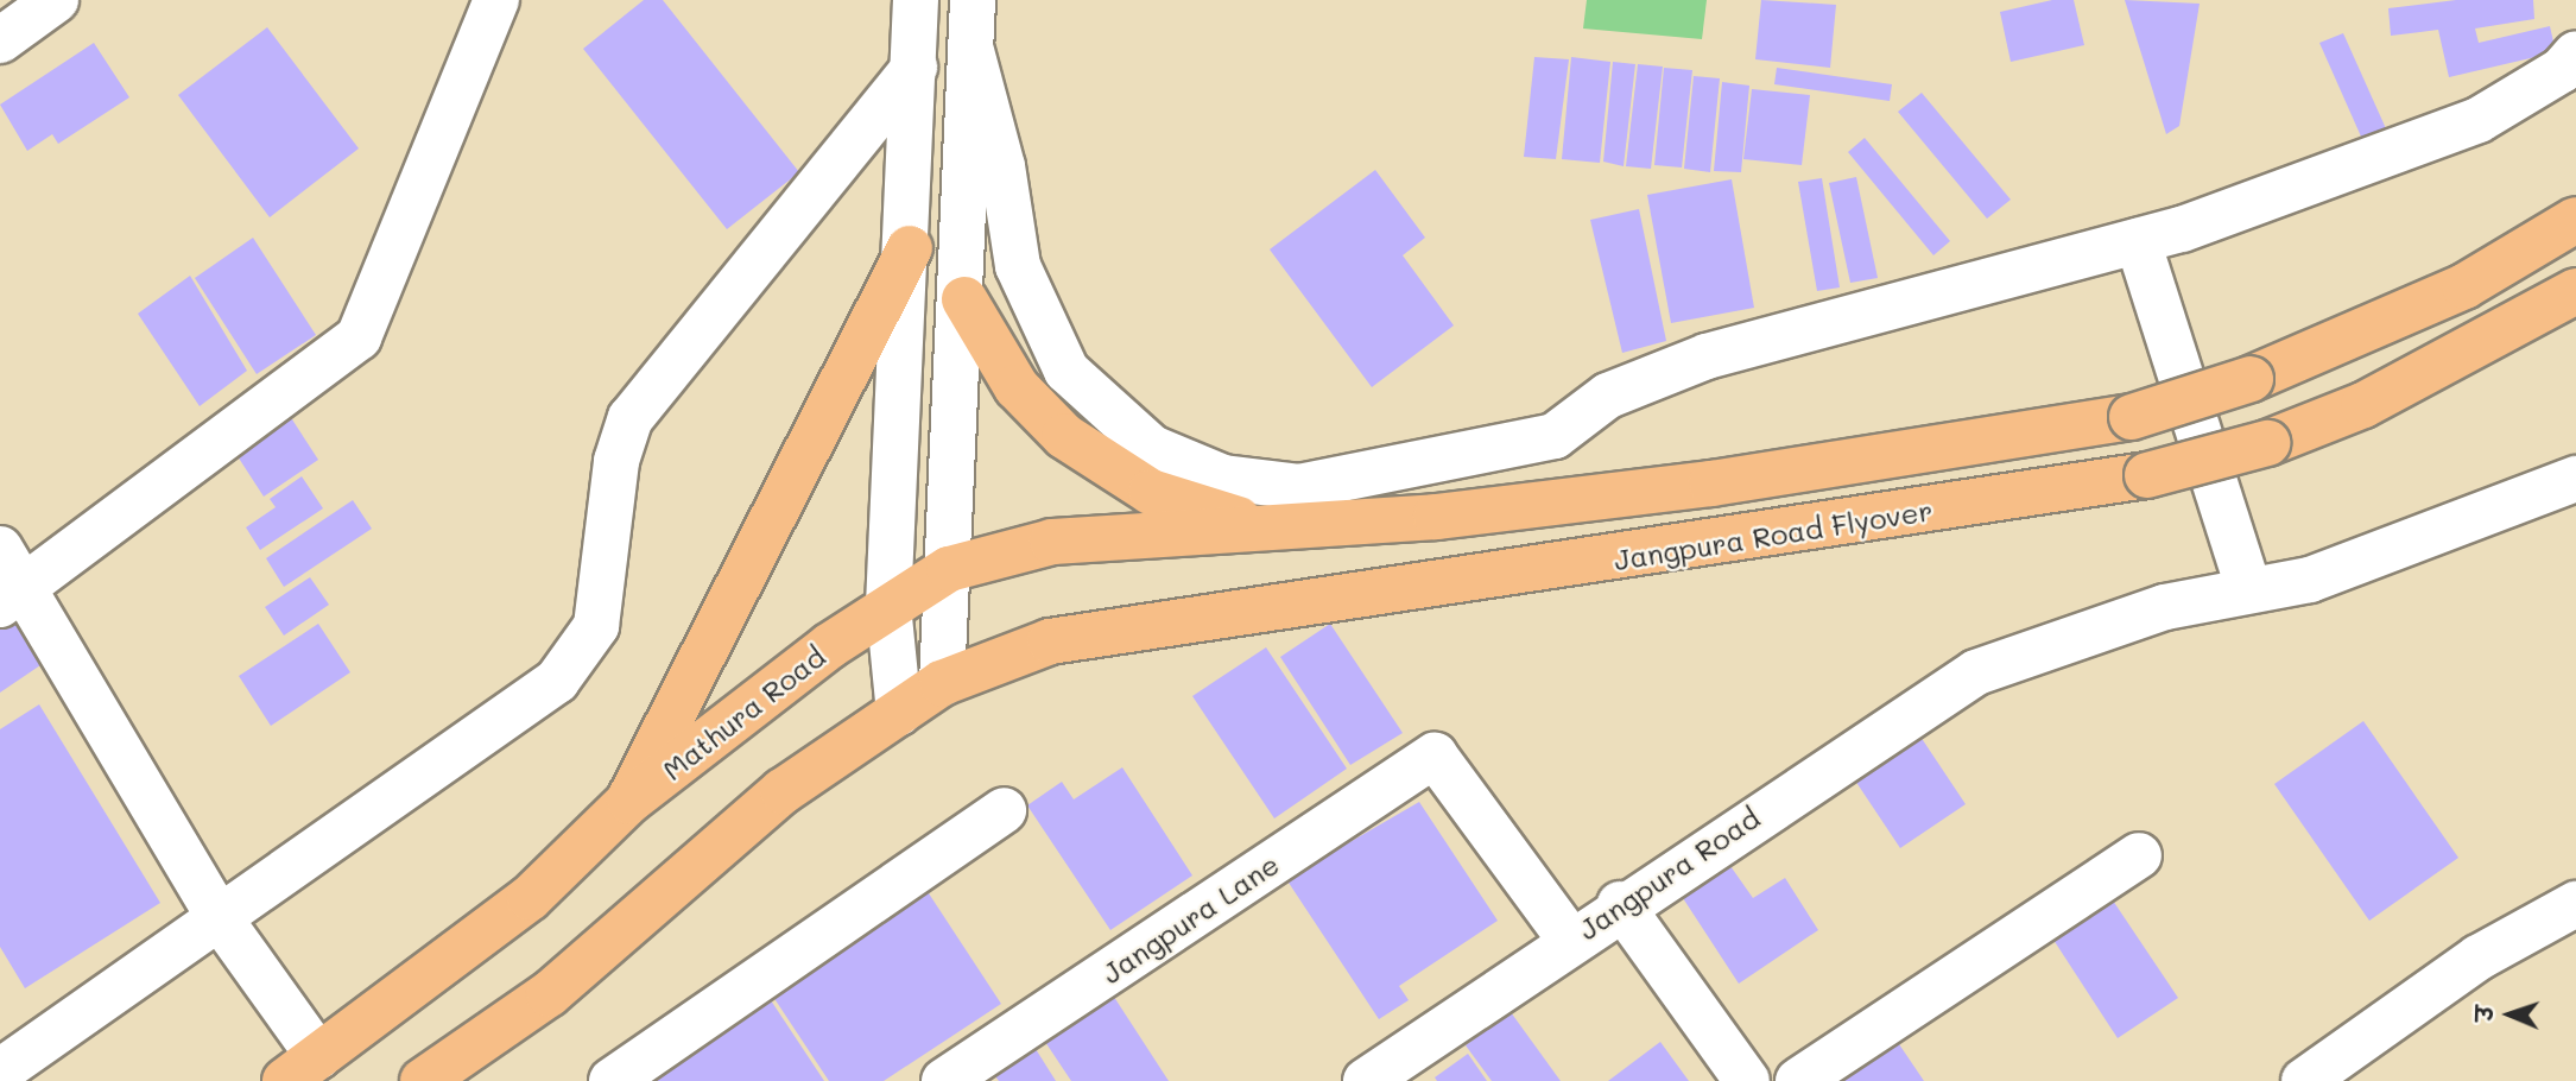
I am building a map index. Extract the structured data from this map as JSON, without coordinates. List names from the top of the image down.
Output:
{
  "streets": {
    "main road": ["Jangpura Road Flyover", "Mathura Road"],
    "street": ["Jangpura Road", "Jangpura Lane"]
  },
  "crossings": [
    ["Jangpura Road Flyover", "Mathura Road"],
    ["Jangpura Road", "Jangpura Lane"]
  ],
  "north": "left"
}
